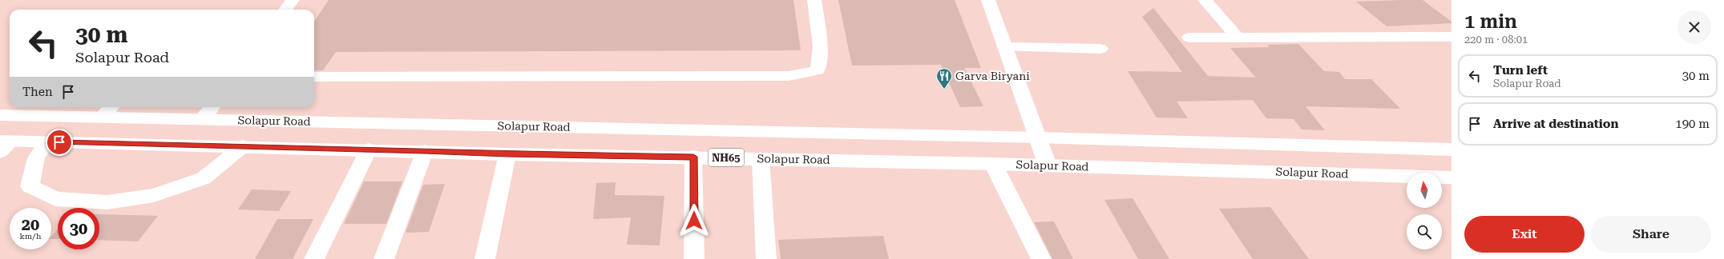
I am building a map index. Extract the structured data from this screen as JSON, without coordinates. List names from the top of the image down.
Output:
{
  "streets": {
    "main road": ["Solapur Road", "NH65"]
  },
  "places": {
    "restaurant": ["Garva Biryani"]
  },
  "north": "top",
  "page": {
    "heading": ["1 min", "220 m · 08:01"],
    "turn": ["30 m", "Solapur Road"],
    "list": [
      {
        "name": "Turn left",
        "note": "Solapur Road",
        "value": "30 m"
      },
      {
        "name": "Arrive at destination",
        "value": "190 m"
      }
    ],
    "then": "Then",
    "speed": "20 km/h",
    "limit": "30",
    "buttons": ["Exit", "Share"]
  }
}
